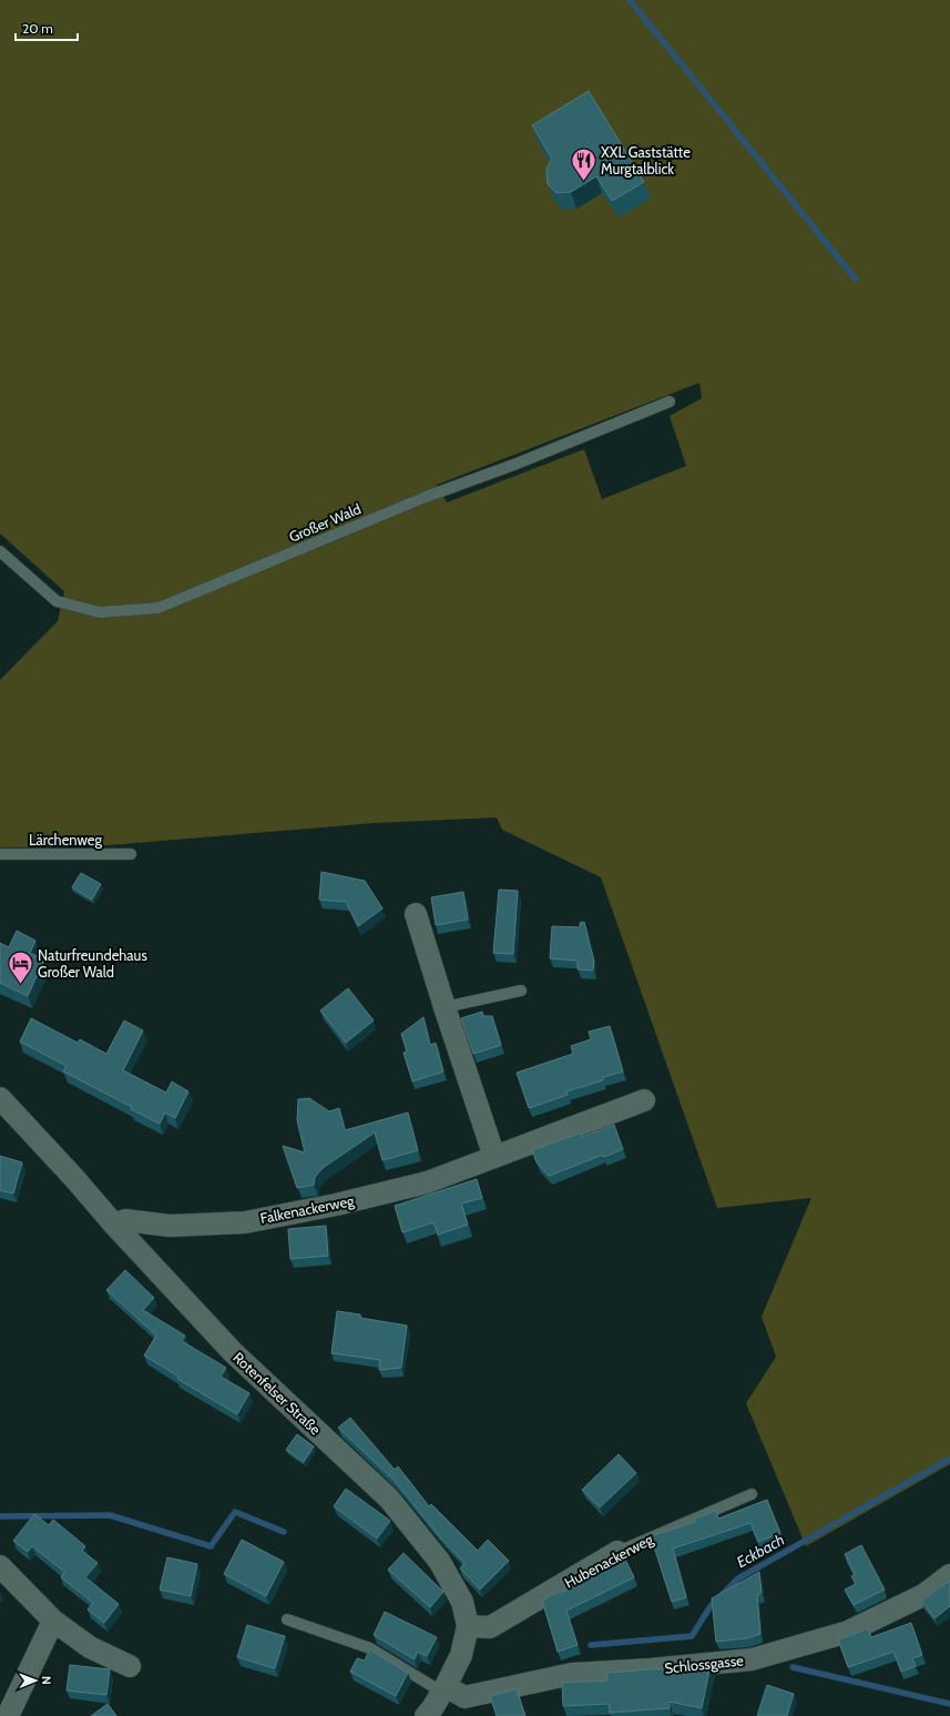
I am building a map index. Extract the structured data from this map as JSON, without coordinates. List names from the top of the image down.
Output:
{
  "streets": {
    "street": [
      "Falkenackerweg",
      "Rotenfelser Straße",
      "Hubenackerweg",
      "Schlossgasse"
    ],
    "lane": ["Großer Wald", "Lärchenweg"]
  },
  "crossings": [
    ["Falkenackerweg", "Rotenfelser Straße"],
    ["Rotenfelser Straße", "Hubenackerweg"],
    ["Rotenfelser Straße", "Schlossgasse"]
  ],
  "water": ["Eckbach"],
  "places": {
    "restaurant": ["XXL Gaststätte Murgtalblick"],
    "hotel": ["Naturfreundehaus Großer Wald"]
  },
  "scale_bar": "20 m",
  "north": "right"
}
